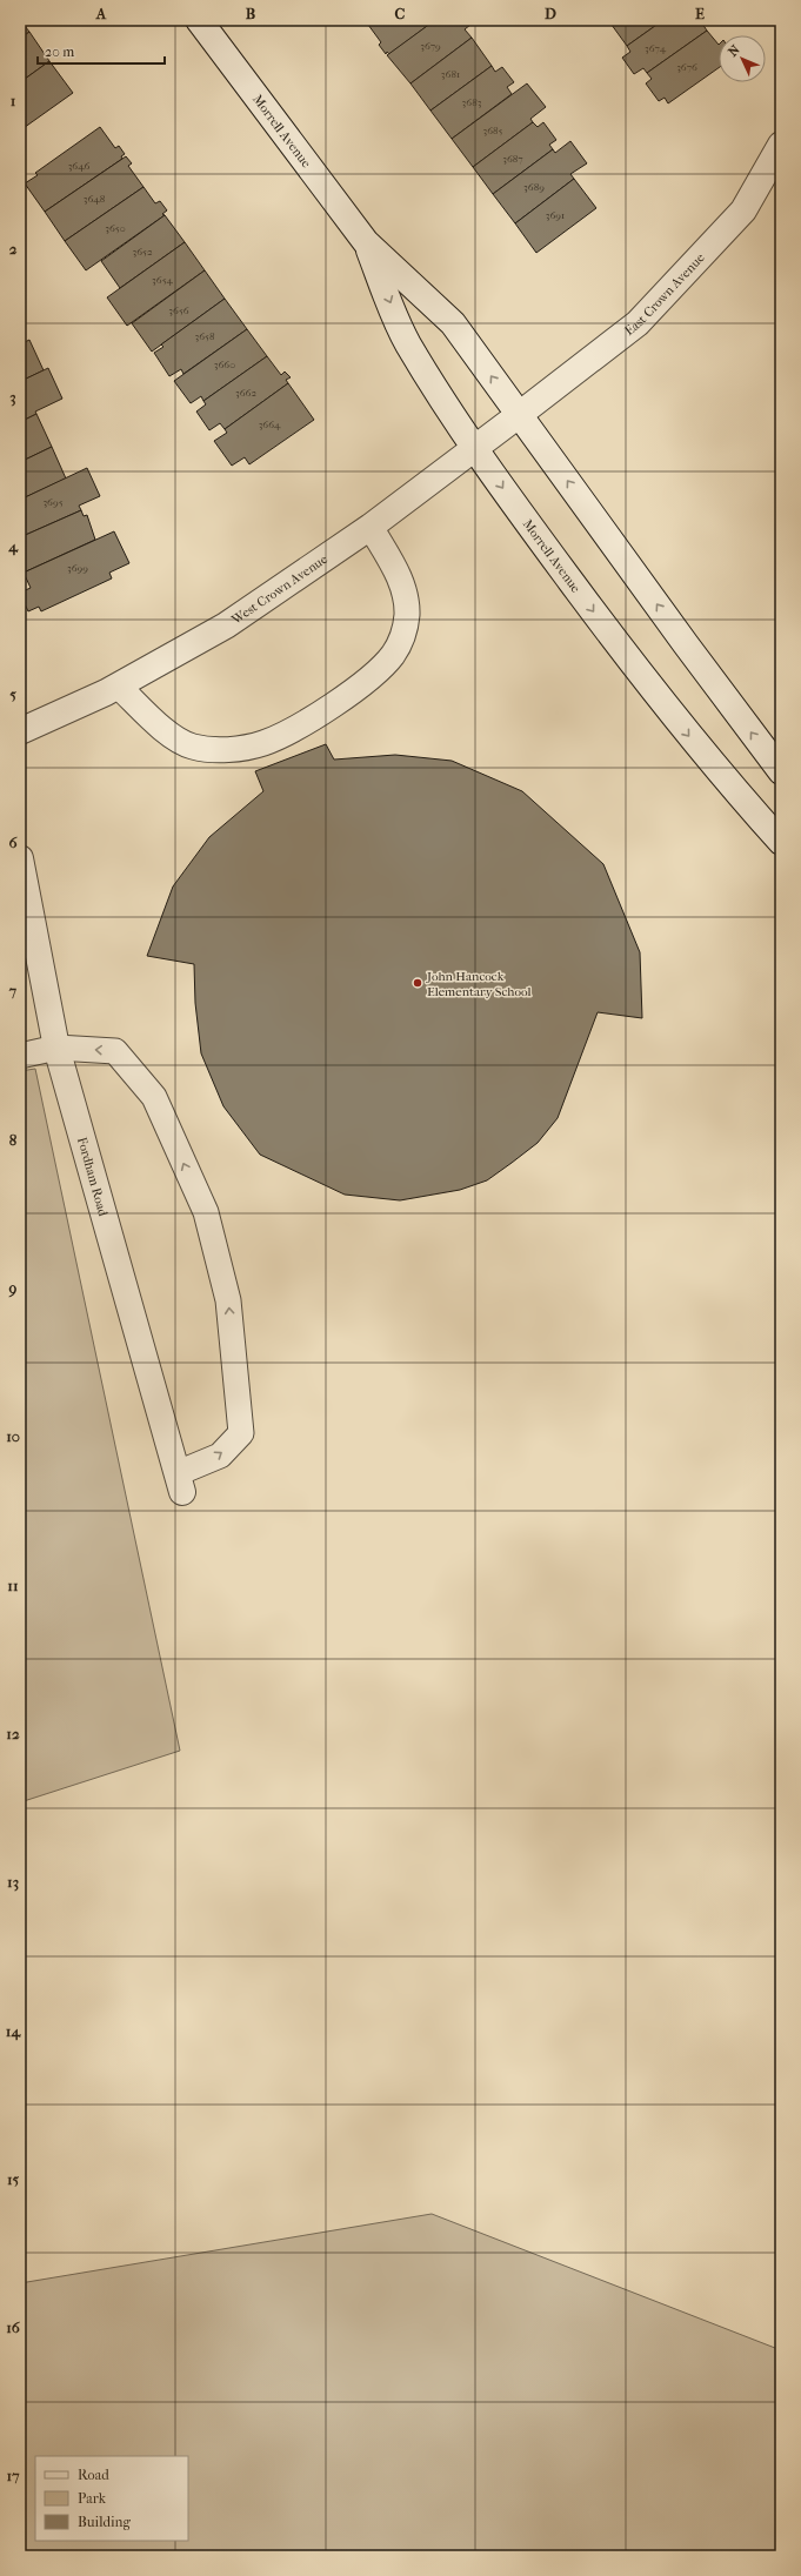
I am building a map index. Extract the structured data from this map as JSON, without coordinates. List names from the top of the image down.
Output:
{
  "streets": {
    "street": [
      "Morrell Avenue",
      "East Crown Avenue",
      "West Crown Avenue",
      "Fordham Road"
    ]
  },
  "crossings": [
    ["Morrell Avenue", "East Crown Avenue"],
    ["Morrell Avenue", "West Crown Avenue"],
    ["East Crown Avenue", "West Crown Avenue"]
  ],
  "places": ["John Hancock Elementary School"],
  "house_numbers": [
    "3679",
    "3674",
    "3676",
    "3681",
    "3683",
    "3685",
    "3687",
    "3646",
    "3689",
    "3648",
    "3691",
    "3650",
    "3652",
    "3654",
    "3656",
    "3658",
    "3660",
    "3662",
    "3664",
    "3695",
    "3699"
  ],
  "legend": ["Road", "Park", "Building"],
  "scale_bar": "20 m",
  "north": "top left",
  "grid": {
    "columns": [
      "A",
      "B",
      "C",
      "D",
      "E"
    ],
    "rows": [
      "1",
      "2",
      "3",
      "4",
      "5",
      "6",
      "7",
      "8",
      "9",
      "10",
      "11",
      "12",
      "13",
      "14",
      "15",
      "16",
      "17"
    ]
  }
}
